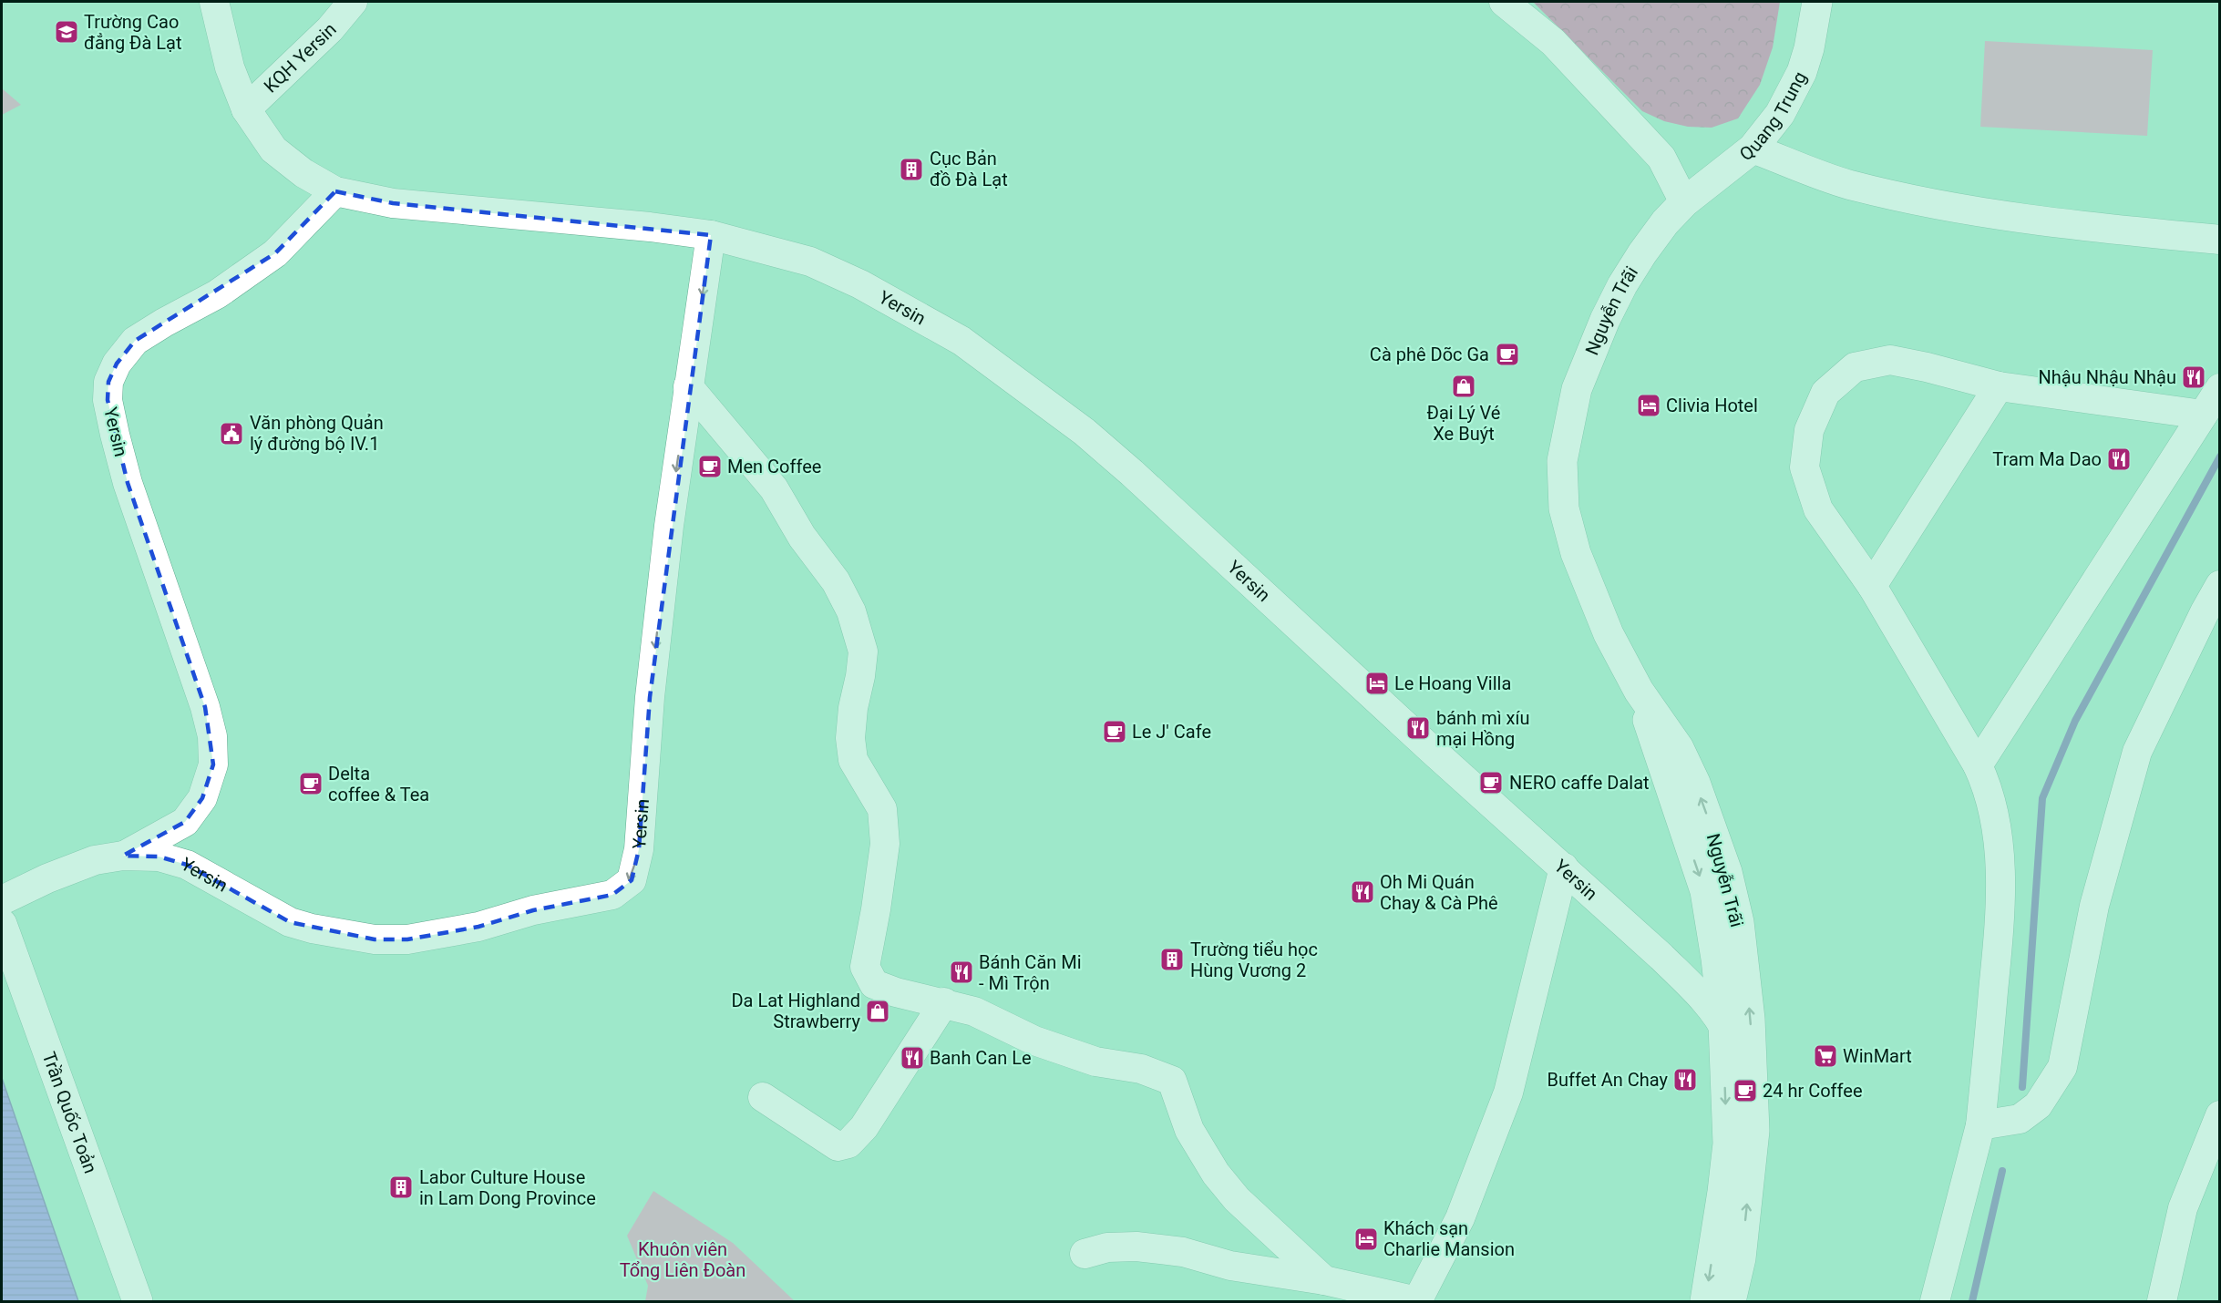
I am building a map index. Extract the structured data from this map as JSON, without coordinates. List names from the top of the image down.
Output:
{
  "streets": {
    "main road": [
      "Quang Trung",
      "Yersin",
      "Nguyễn Trãi",
      "Trần Quốc Toản"
    ],
    "street": ["KQH Yersin"]
  },
  "crossings": [
    ["KQH Yersin", "Yersin"],
    ["Quang Trung", "Nguyễn Trãi"],
    ["Yersin", "Nguyễn Trãi"]
  ],
  "parks": ["Khuôn viên Tổng Liên Đoàn"],
  "places": {
    "school or university": ["Trường Cao đẳng Đà Lạt"],
    "building": ["Cục Bản đồ Đà Lạt", "Trường tiểu học Hùng Vương 2", "Labor Culture House in Lam Dong Province"],
    "cafe": [
      "Cà phê Dõc Ga",
      "Men Coffee",
      "Le J' Cafe",
      "NERO caffe Dalat",
      "Delta coffee & Tea",
      "24 hr Coffee"
    ],
    "restaurant": [
      "Nhậu Nhậu Nhậu",
      "Tram Ma Dao",
      "bánh mì xíu mại Hồng",
      "Oh Mi Quán Chay & Cà Phê",
      "Bánh Căn Mi - Mì Trộn",
      "Banh Can Le",
      "Buffet An Chay"
    ],
    "shop": ["Đại Lý Vé Xe Buýt", "Da Lat Highland Strawberry"],
    "hotel": ["Clivia Hotel", "Le Hoang Villa", "Khách sạn Charlie Mansion"],
    "public building": ["Văn phòng Quản lý đường bộ IV.1"],
    "supermarket": ["WinMart"]
  }
}
